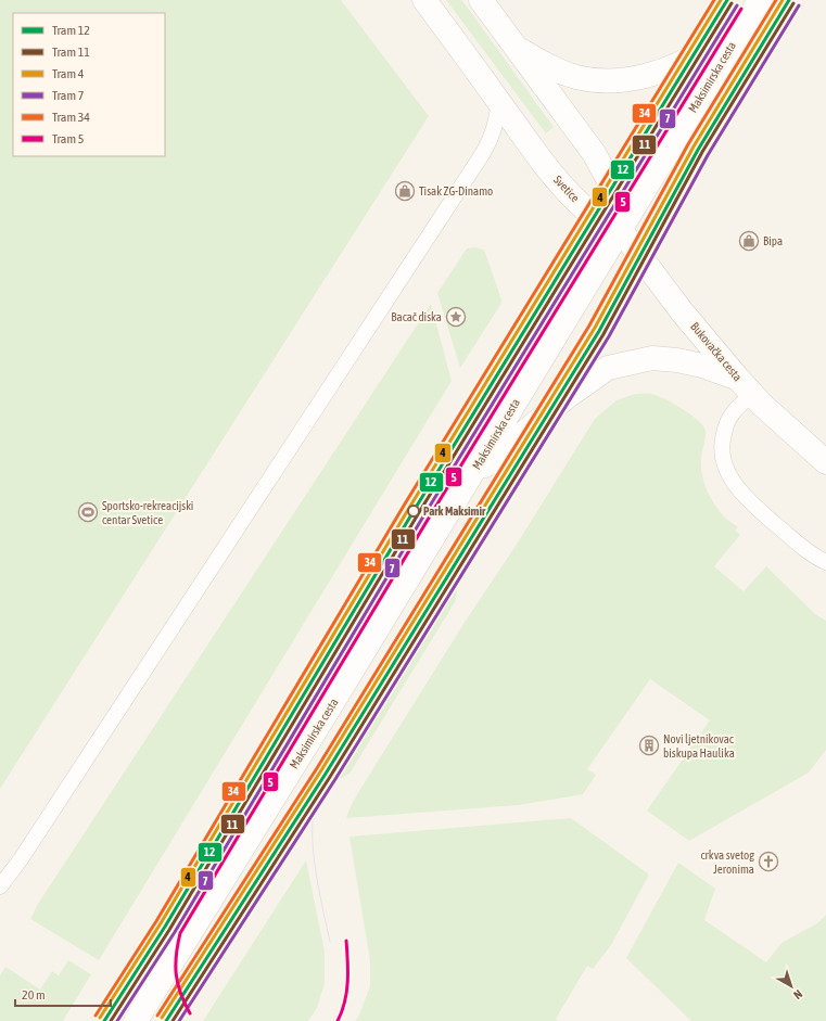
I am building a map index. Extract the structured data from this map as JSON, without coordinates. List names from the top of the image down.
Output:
{
  "streets": {
    "main road": ["Maksimirska cesta", "Svetice", "Bukovačka cesta"]
  },
  "crossings": [
    ["Maksimirska cesta", "Svetice"],
    ["Maksimirska cesta", "Bukovačka cesta"],
    ["Svetice", "Bukovačka cesta"]
  ],
  "places": {
    "shop": ["Tisak ZG-Dinamo", "Bipa"],
    "place": ["Bacač diska"],
    "other": ["Park Maksimir"],
    "sports": ["Sportsko-rekreacijski centar Svetice"],
    "building": ["Novi ljetnikovac biskupa Haulika"],
    "church": ["crkva svetog Jeronima"]
  },
  "lines": [
    "tram line 12",
    "tram line 4",
    "tram line 34",
    "tram line 11",
    "tram line 7",
    "tram line 5"
  ],
  "legend": [
    "Tram 12",
    "Tram 11",
    "Tram 4",
    "Tram 7",
    "Tram 34",
    "Tram 5"
  ],
  "scale_bar": "20 m",
  "north": "bottom right"
}
